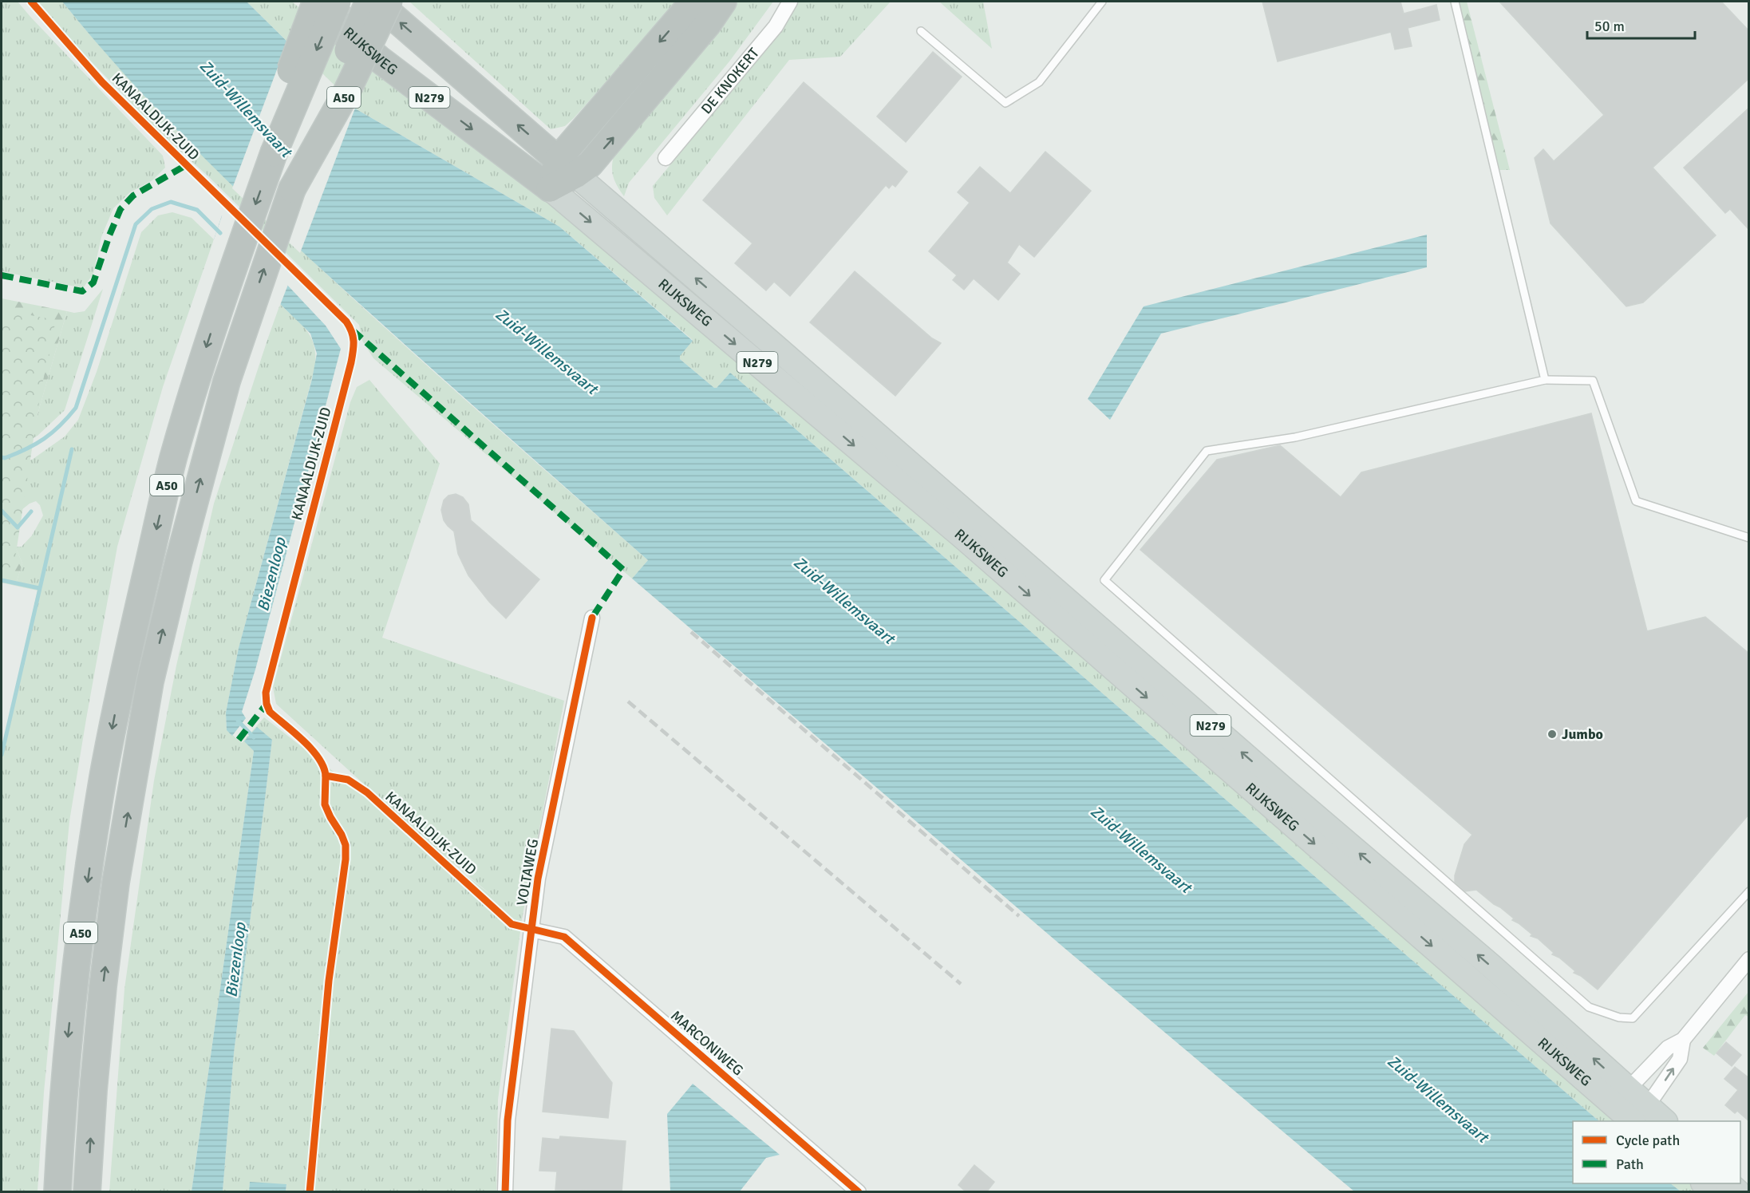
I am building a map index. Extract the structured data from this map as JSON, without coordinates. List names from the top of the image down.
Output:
{
  "streets": {
    "highway": ["RIJKSWEG", "A50", "N279"],
    "street": ["DE KNOKERT", "VOLTAWEG", "MARCONIWEG"],
    "cycle path": ["KANAALDIJK-ZUID"]
  },
  "crossings": [
    ["RIJKSWEG", "A50"],
    ["VOLTAWEG", "MARCONIWEG"]
  ],
  "water": ["Zuid-Willemsvaart", "Biezenloop"],
  "places": ["Jumbo"],
  "legend": ["Cycle path", "Path"],
  "scale_bar": "50 m"
}
